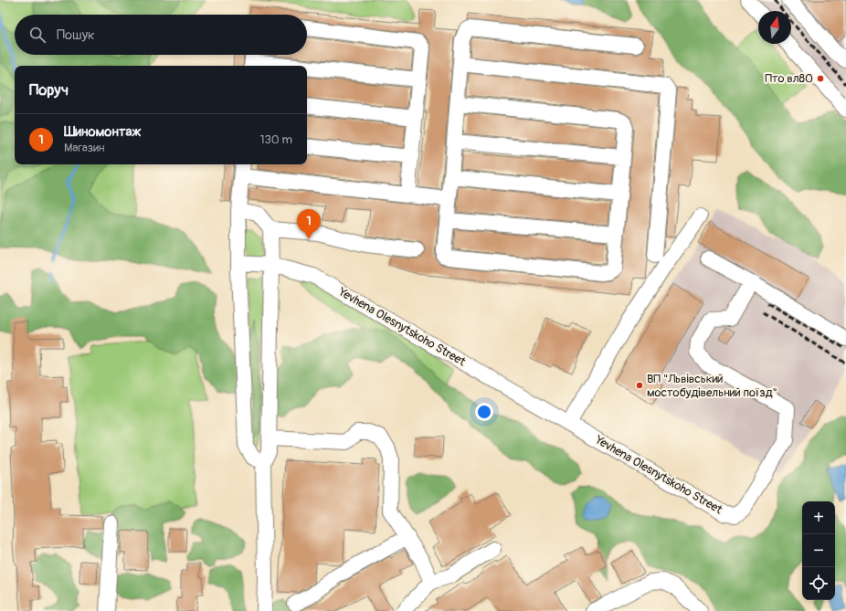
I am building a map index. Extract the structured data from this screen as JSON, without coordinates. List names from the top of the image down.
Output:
{
  "streets": {
    "street": ["Yevhena Olesnytskoho Street"]
  },
  "places": ["Пто вл80", "ВП \"Львівський мостобудівельний поїзд\""],
  "north": "top",
  "page": {
    "search": "Пошук",
    "heading": "Поруч",
    "list": [
      {
        "mark": "1",
        "name": "Шиномонтаж",
        "note": "Магазин",
        "value": "130 m"
      }
    ],
    "pins": "1",
    "map_buttons": ["+", "−"]
  }
}
